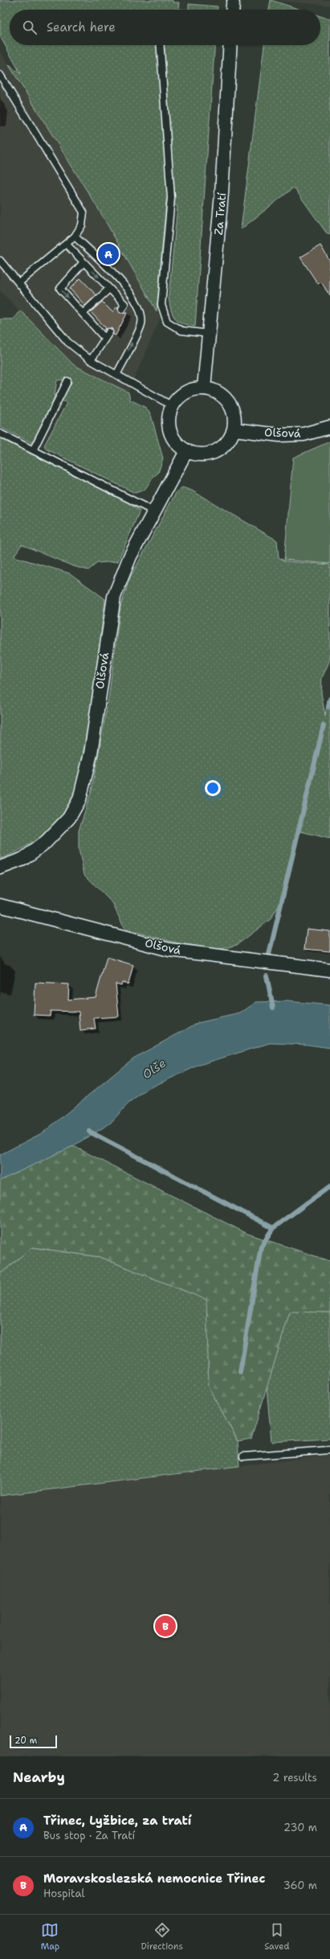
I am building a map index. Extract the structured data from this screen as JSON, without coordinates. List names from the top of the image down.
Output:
{
  "streets": {
    "street": ["Za Tratí", "Olšová"]
  },
  "crossings": [
    ["Za Tratí", "Olšová"]
  ],
  "water": ["Olše"],
  "scale_bar": "20 m",
  "page": {
    "search": "Search here",
    "pins": ["A", "B"],
    "scale": "20 m",
    "heading": ["Nearby", "2 results"],
    "list": [
      {
        "mark": "A",
        "name": "Třinec, Lyžbice, za tratí",
        "note": "Bus stop · Za Tratí",
        "value": "230 m"
      },
      {
        "mark": "B",
        "name": "Moravskoslezská nemocnice Třinec",
        "note": "Hospital",
        "value": "360 m"
      }
    ],
    "nav": ["Map", "Directions", "Saved"]
  }
}
